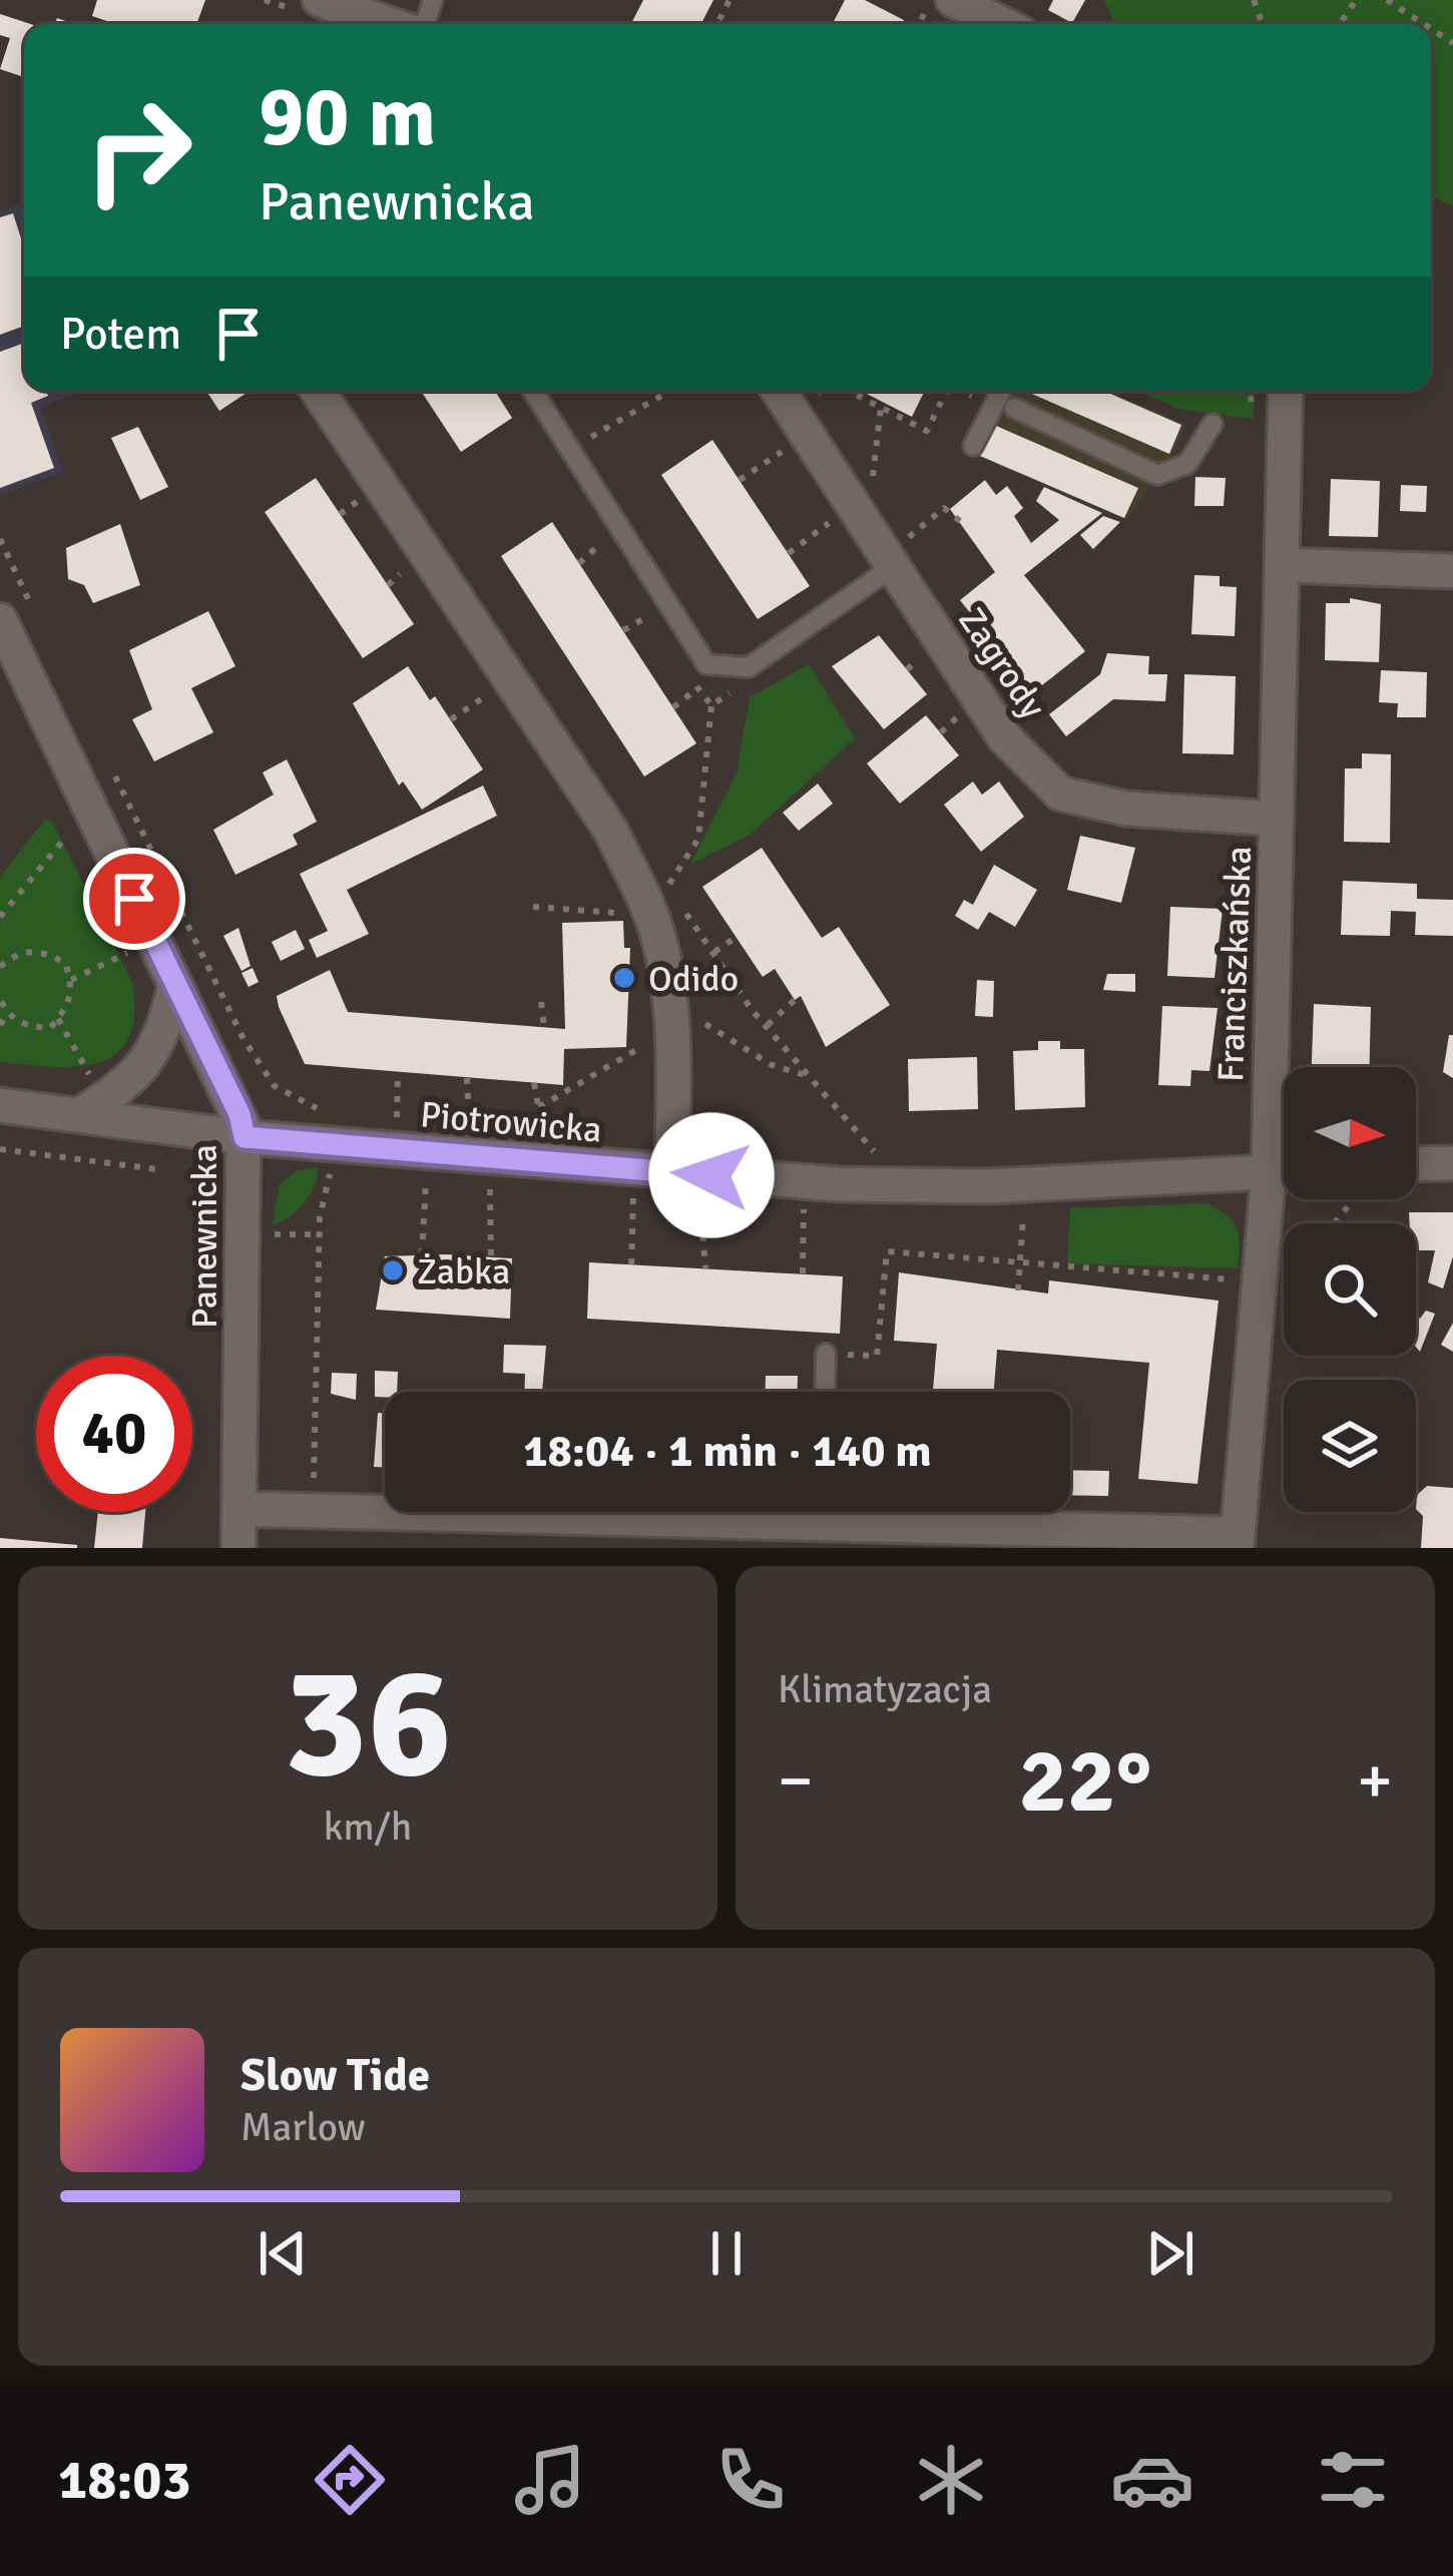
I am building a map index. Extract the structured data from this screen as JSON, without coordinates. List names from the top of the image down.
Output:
{
  "streets": {
    "street": [
      "Zagrody",
      "Franciszkańska",
      "Piotrowicka",
      "Panewnicka"
    ]
  },
  "crossings": [
    ["Zagrody", "Franciszkańska"],
    ["Franciszkańska", "Piotrowicka"],
    ["Piotrowicka", "Panewnicka"]
  ],
  "places": ["Odido", "Żabka"],
  "north": "right",
  "page": {
    "turn": ["90 m", "Panewnicka"],
    "then": "Potem",
    "limit": "40",
    "trip": "18:04 · 1 min · 140 m",
    "tile": [
      ["36", "km/h"],
      "Klimatyzacja"
    ],
    "heat": ["−", "22°", "+"],
    "song": ["Slow Tide", "Marlow"],
    "tabs": "18:03"
  }
}
